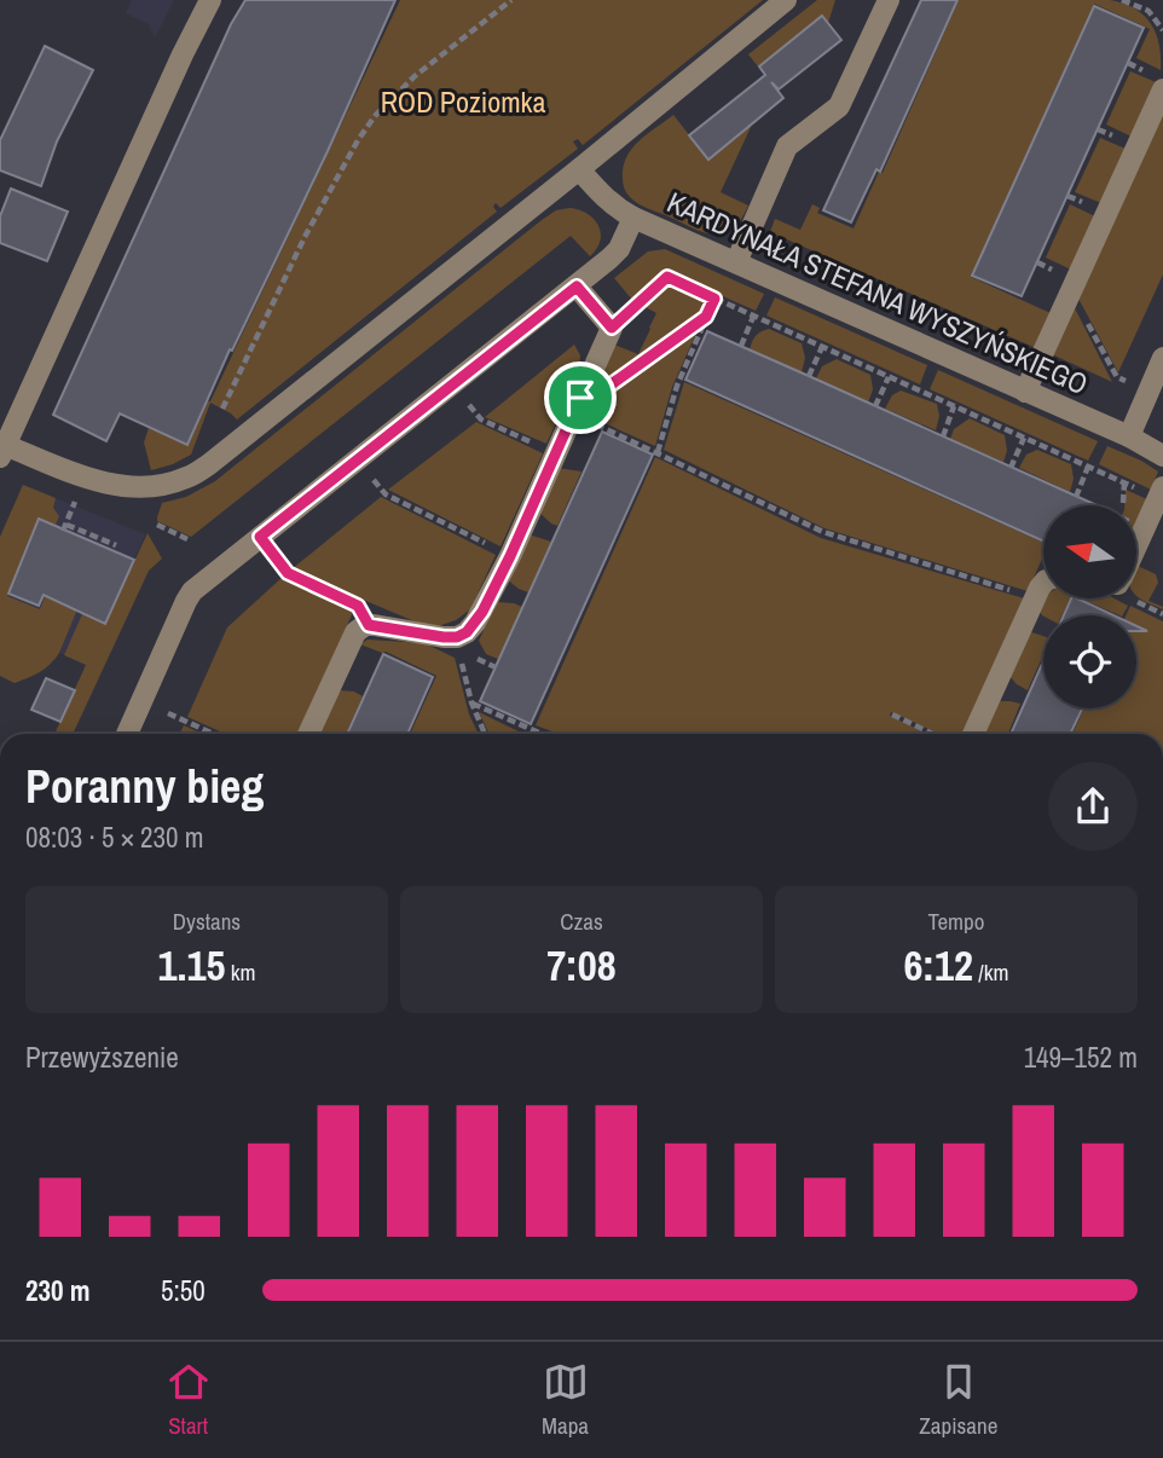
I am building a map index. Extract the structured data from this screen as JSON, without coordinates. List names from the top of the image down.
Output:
{
  "streets": {
    "street": ["KARDYNAŁA STEFANA WYSZYŃSKIEGO"]
  },
  "parks": ["ROD Poziomka"],
  "north": "left",
  "page": {
    "heading": ["Poranny bieg", "08:03 · 5 × 230 m"],
    "stats": [
      ["Dystans", "1.15 km"],
      ["Czas", "7:08"],
      ["Tempo", "6:12 /km"]
    ],
    "chart": ["Przewyższenie", "149–152 m"],
    "list": [
      {
        "name": "230 m",
        "note": "5:50"
      }
    ],
    "tabs": ["Start", "Mapa", "Zapisane"]
  }
}
